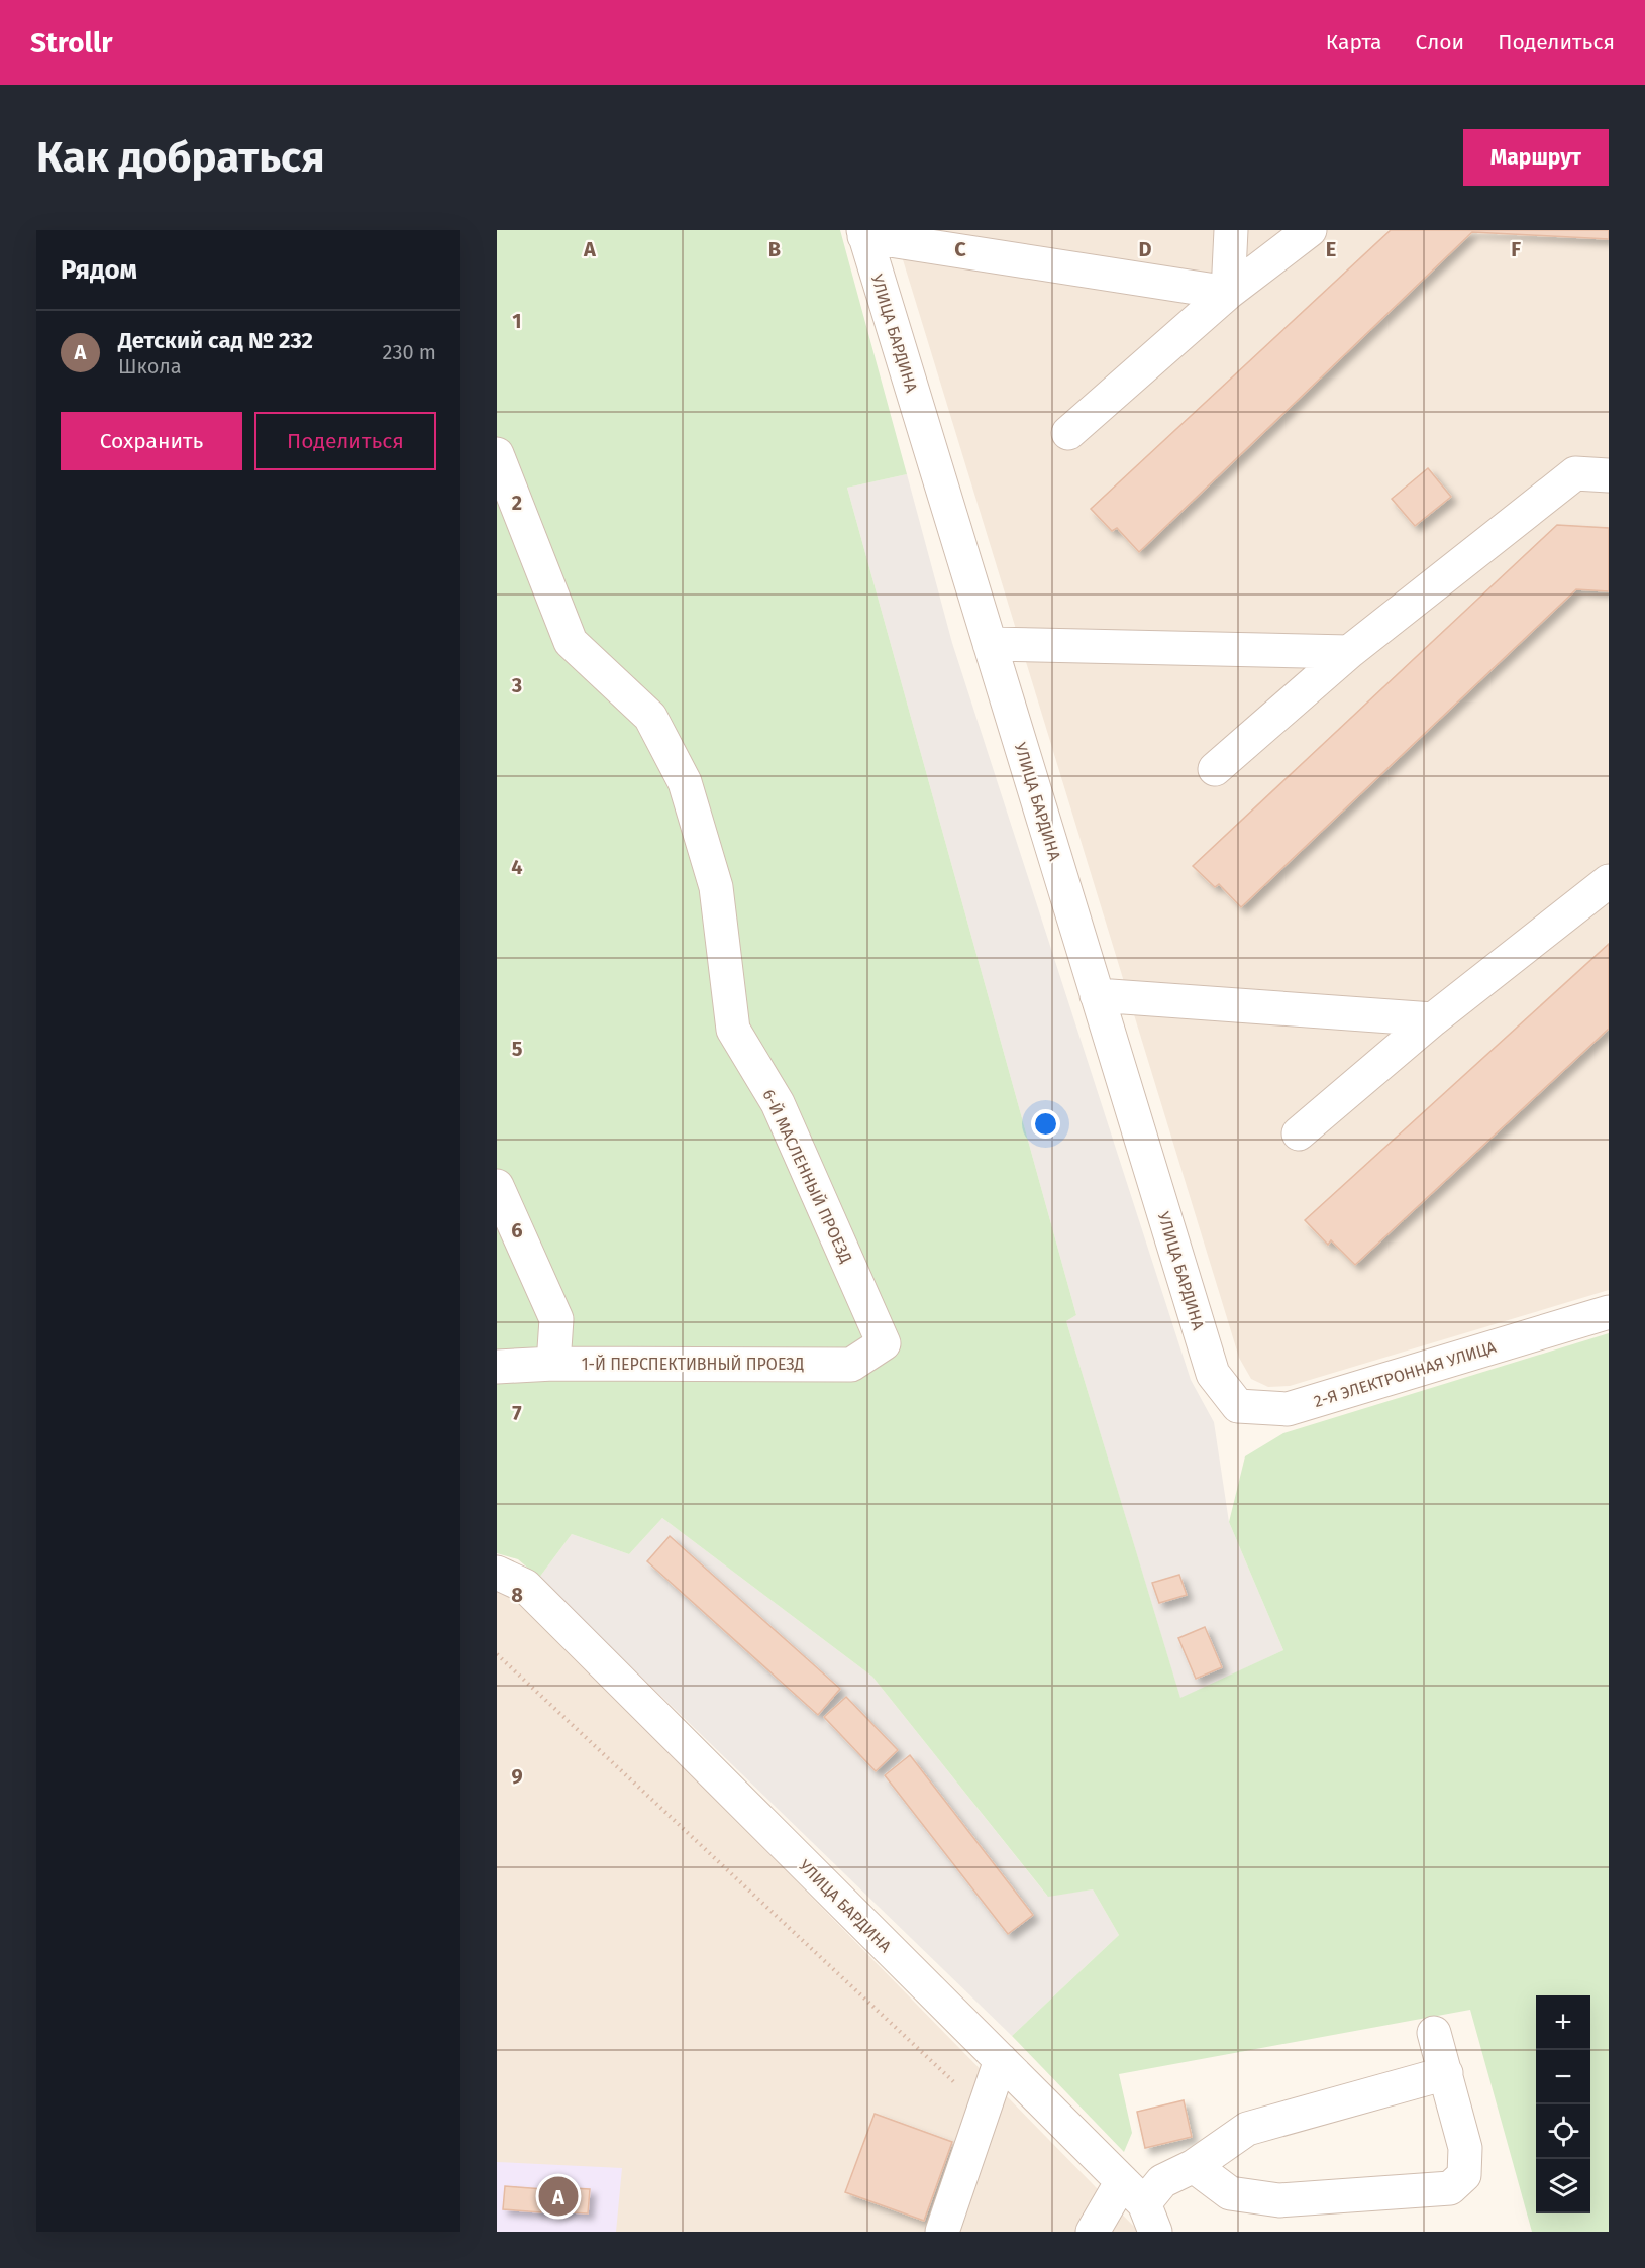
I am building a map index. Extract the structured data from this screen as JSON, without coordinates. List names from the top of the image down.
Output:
{
  "streets": {
    "street": [
      "УЛИЦА БАРДИНА",
      "6-Й МАСЛЕННЫЙ ПРОЕЗД",
      "1-Й ПЕРСПЕКТИВНЫЙ ПРОЕЗД",
      "2-Я ЭЛЕКТРОННАЯ УЛИЦА"
    ]
  },
  "crossings": [
    ["УЛИЦА БАРДИНА", "2-Я ЭЛЕКТРОННАЯ УЛИЦА"],
    ["6-Й МАСЛЕННЫЙ ПРОЕЗД", "1-Й ПЕРСПЕКТИВНЫЙ ПРОЕЗД"]
  ],
  "page": {
    "header": "Strollr",
    "nav": ["Карта", "Слои", "Поделиться"],
    "buttons": [
      "Маршрут",
      ["Сохранить", "Поделиться"]
    ],
    "title": "Как добраться",
    "heading": "Рядом",
    "list": [
      {
        "mark": "A",
        "name": "Детский сад № 232",
        "note": "Школа",
        "value": "230 m"
      }
    ],
    "map_buttons": ["+", "−"],
    "pins": "A"
  },
  "grid": {
    "columns": [
      "A",
      "B",
      "C",
      "D",
      "E",
      "F"
    ],
    "rows": [
      "1",
      "2",
      "3",
      "4",
      "5",
      "6",
      "7",
      "8",
      "9"
    ]
  }
}
